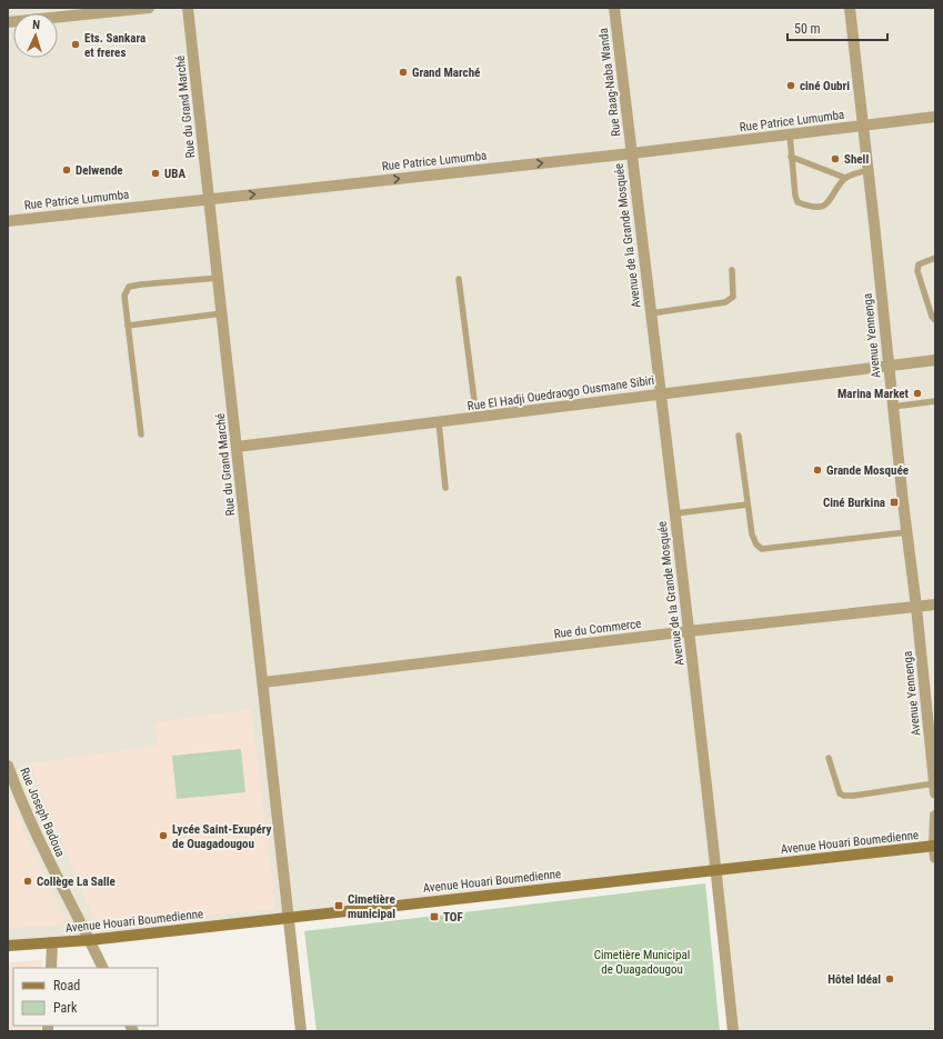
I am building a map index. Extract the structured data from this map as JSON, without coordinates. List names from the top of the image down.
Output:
{
  "streets": {
    "main road": ["Avenue Houari Boumedienne"],
    "street": [
      "Rue Raag-Naba Wanda",
      "Rue du Grand Marché",
      "Rue Patrice Lumumba",
      "Avenue de la Grande Mosquée",
      "Avenue Yennenga",
      "Rue El Hadji Ouedraogo Ousmane Sibiri",
      "Rue du Commerce",
      "Rue Joseph Badoua"
    ]
  },
  "crossings": [
    ["Rue Raag-Naba Wanda", "Rue Patrice Lumumba"],
    ["Rue Raag-Naba Wanda", "Avenue de la Grande Mosquée"],
    ["Rue du Grand Marché", "Rue Patrice Lumumba"],
    ["Rue du Grand Marché", "Rue El Hadji Ouedraogo Ousmane Sibiri"],
    ["Rue du Grand Marché", "Rue du Commerce"],
    ["Rue du Grand Marché", "Avenue Houari Boumedienne"],
    ["Rue Patrice Lumumba", "Avenue de la Grande Mosquée"],
    ["Rue Patrice Lumumba", "Avenue Yennenga"],
    ["Avenue de la Grande Mosquée", "Rue El Hadji Ouedraogo Ousmane Sibiri"],
    ["Avenue de la Grande Mosquée", "Rue du Commerce"],
    ["Avenue de la Grande Mosquée", "Avenue Houari Boumedienne"],
    ["Avenue Yennenga", "Rue El Hadji Ouedraogo Ousmane Sibiri"],
    ["Avenue Yennenga", "Rue du Commerce"],
    ["Rue Joseph Badoua", "Avenue Houari Boumedienne"]
  ],
  "one_way": ["Rue Patrice Lumumba"],
  "parks": ["Cimetière Municipal de Ouagadougou"],
  "places": {
    "other": [
      "Ets. Sankara et freres",
      "Grand Marché",
      "ciné Oubri",
      "Shell",
      "Delwende",
      "UBA",
      "Marina Market",
      "Grande Mosquée",
      "Lycée Saint-Exupéry de Ouagadougou",
      "Collège La Salle",
      "Hôtel Idéal"
    ],
    "transit": ["Ciné Burkina", "Cimetière municipal", "TOF"]
  },
  "legend": ["Road", "Park"],
  "scale_bar": "50 m",
  "north": "top"
}
